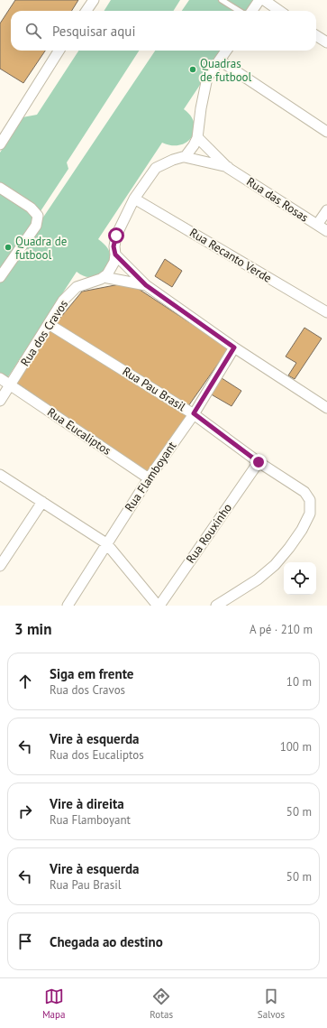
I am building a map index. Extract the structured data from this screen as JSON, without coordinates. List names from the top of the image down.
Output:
{
  "streets": {
    "street": [
      "Rua das Rosas",
      "Rua Recanto Verde",
      "Rua dos Cravos",
      "Rua Pau Brasil",
      "Rua Eucaliptos",
      "Rua Flamboyant",
      "Rua Rouxinho"
    ]
  },
  "crossings": [
    ["Rua dos Cravos", "Rua Pau Brasil"],
    ["Rua dos Cravos", "Rua Eucaliptos"],
    ["Rua Pau Brasil", "Rua Flamboyant"],
    ["Rua Pau Brasil", "Rua Rouxinho"],
    ["Rua Eucaliptos", "Rua Flamboyant"]
  ],
  "places": ["Quadras de futbool", "Quadra de futbool"],
  "page": {
    "search": "Pesquisar aqui",
    "heading": ["3 min", "A pé · 210 m"],
    "list": [
      ["Siga em frente", "Rua dos Cravos", "10 m"],
      ["Vire à esquerda", "Rua dos Eucaliptos", "100 m"],
      ["Vire à direita", "Rua Flamboyant", "50 m"],
      ["Vire à esquerda", "Rua Pau Brasil", "50 m"],
      "Chegada ao destino"
    ],
    "nav": ["Mapa", "Rotas", "Salvos"]
  }
}
